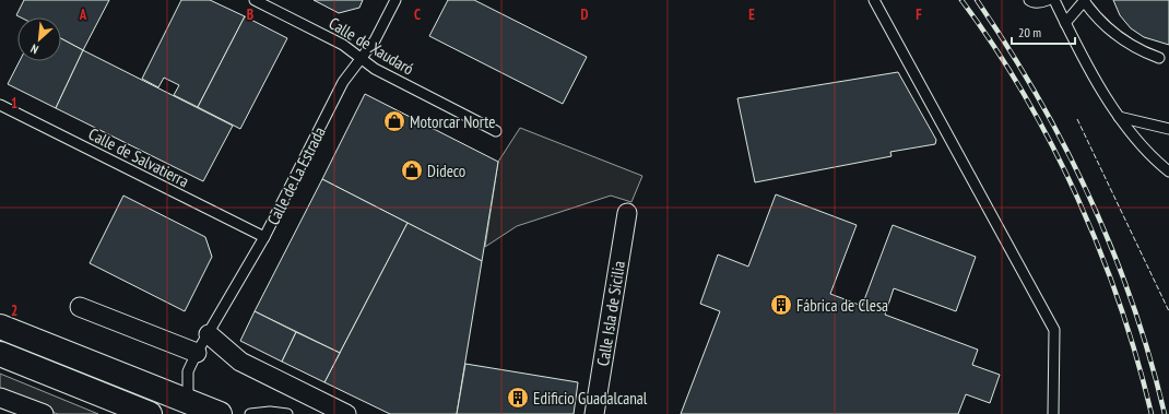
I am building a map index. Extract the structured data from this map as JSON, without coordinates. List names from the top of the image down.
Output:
{
  "streets": {
    "street": ["Calle Isla de Sicilia"],
    "lane": ["Calle de Xaudaró", "Calle de Salvatierra", "Calle de La Estrada"]
  },
  "crossings": [
    ["Calle de Xaudaró", "Calle de La Estrada"],
    ["Calle de Salvatierra", "Calle de La Estrada"]
  ],
  "places": {
    "shop": ["Motorcar Norte", "Dideco"],
    "building": ["Fábrica de Clesa", "Edificio Guadalcanal"]
  },
  "scale_bar": "20 m",
  "north": "bottom left",
  "grid": {
    "columns": [
      "A",
      "B",
      "C",
      "D",
      "E",
      "F"
    ],
    "rows": ["1", "2"]
  }
}
